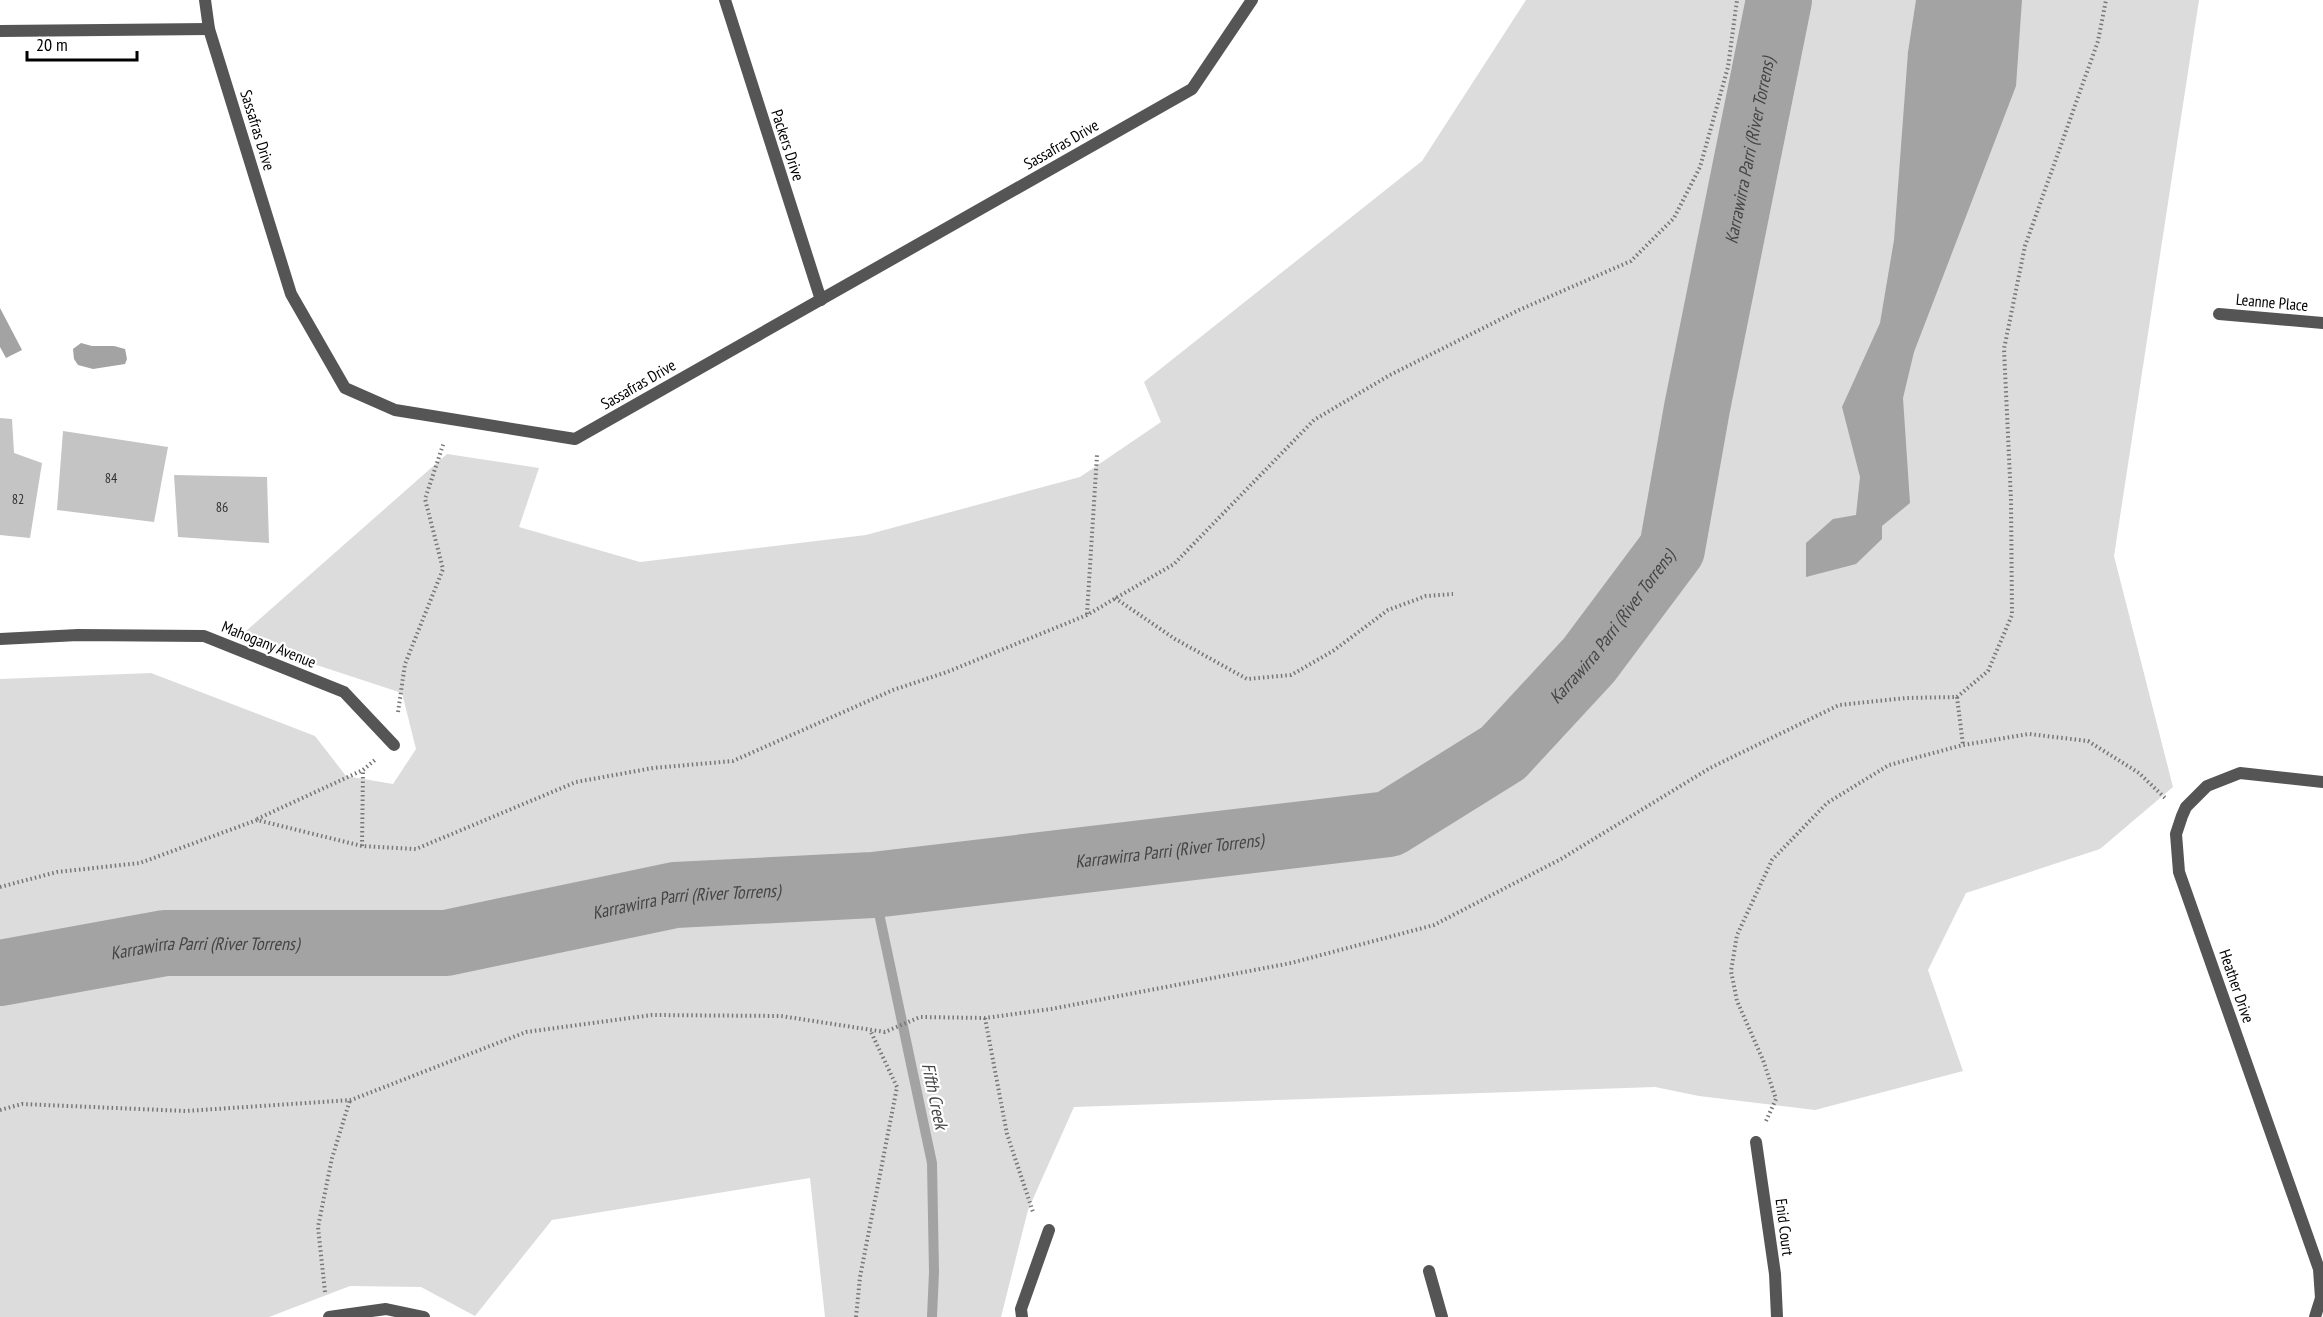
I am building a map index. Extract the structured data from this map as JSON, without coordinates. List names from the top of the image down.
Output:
{
  "streets": {
    "street": [
      "Sassafras Drive",
      "Packers Drive",
      "Leanne Place",
      "Mahogany Avenue",
      "Heather Drive",
      "Enid Court"
    ]
  },
  "crossings": [
    ["Sassafras Drive", "Packers Drive"]
  ],
  "water": ["Karrawirra Parri (River Torrens)", "Fifth Creek"],
  "house_numbers": ["84", "82", "86"],
  "scale_bar": "20 m"
}
